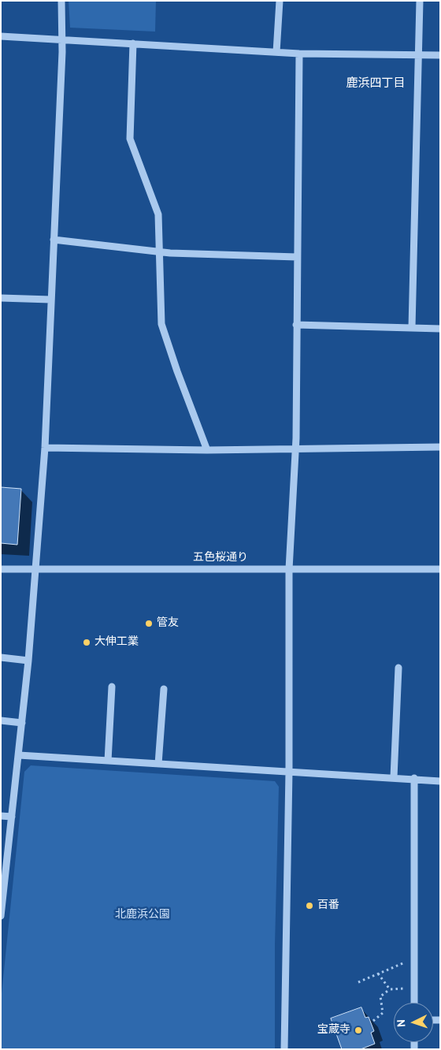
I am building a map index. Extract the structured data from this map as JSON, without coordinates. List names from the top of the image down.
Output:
{
  "streets": {
    "street": ["五色桜通り"]
  },
  "districts": ["鹿浜四丁目"],
  "parks": ["北鹿浜公園"],
  "places": [
    "管友",
    "大伸工業",
    "百番",
    "宝蔵寺"
  ],
  "north": "left"
}
